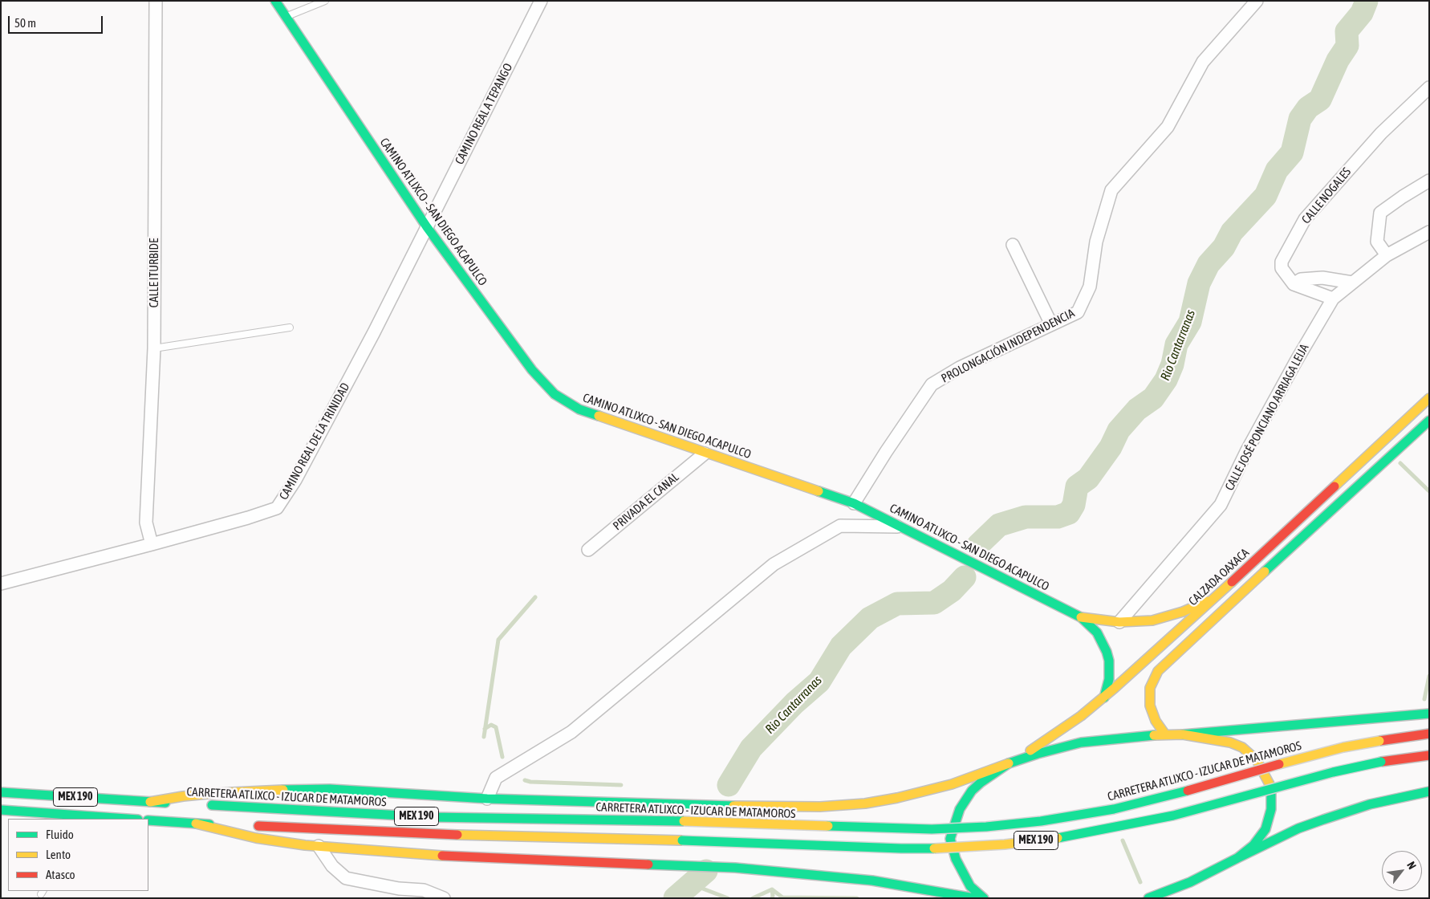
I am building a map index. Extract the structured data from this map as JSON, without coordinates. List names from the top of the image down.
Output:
{
  "streets": {
    "main road": [
      "CAMINO ATLIXCO - SAN DIEGO ACAPULCO",
      "CALZADA OAXACA",
      "CARRETERA ATLIXCO - IZUCAR DE MATAMOROS",
      "MEX 190"
    ],
    "street": [
      "CAMINO REAL A TEPANGO",
      "CALLE NOGALES",
      "CALLE ITURBIDE",
      "PROLONGACIÓN INDEPENDENCIA",
      "CALLE JOSÉ PONCIANO ARRIAGA LEIJA",
      "CAMINO REAL DE LA TRINIDAD",
      "PRIVADA EL CANAL"
    ]
  },
  "crossings": [
    ["CAMINO REAL A TEPANGO", "CAMINO ATLIXCO - SAN DIEGO ACAPULCO"],
    ["CAMINO REAL A TEPANGO", "CAMINO REAL DE LA TRINIDAD"],
    ["CAMINO ATLIXCO - SAN DIEGO ACAPULCO", "PROLONGACIÓN INDEPENDENCIA"],
    ["CAMINO ATLIXCO - SAN DIEGO ACAPULCO", "CALLE JOSÉ PONCIANO ARRIAGA LEIJA"],
    ["CAMINO ATLIXCO - SAN DIEGO ACAPULCO", "CAMINO REAL DE LA TRINIDAD"],
    ["CAMINO ATLIXCO - SAN DIEGO ACAPULCO", "PRIVADA EL CANAL"],
    ["CAMINO ATLIXCO - SAN DIEGO ACAPULCO", "CALZADA OAXACA"],
    ["CALLE ITURBIDE", "CAMINO REAL DE LA TRINIDAD"]
  ],
  "water": ["Rio Cantarranas"],
  "legend": ["Fluido", "Lento", "Atasco"],
  "scale_bar": "50 m",
  "north": "top right"
}
